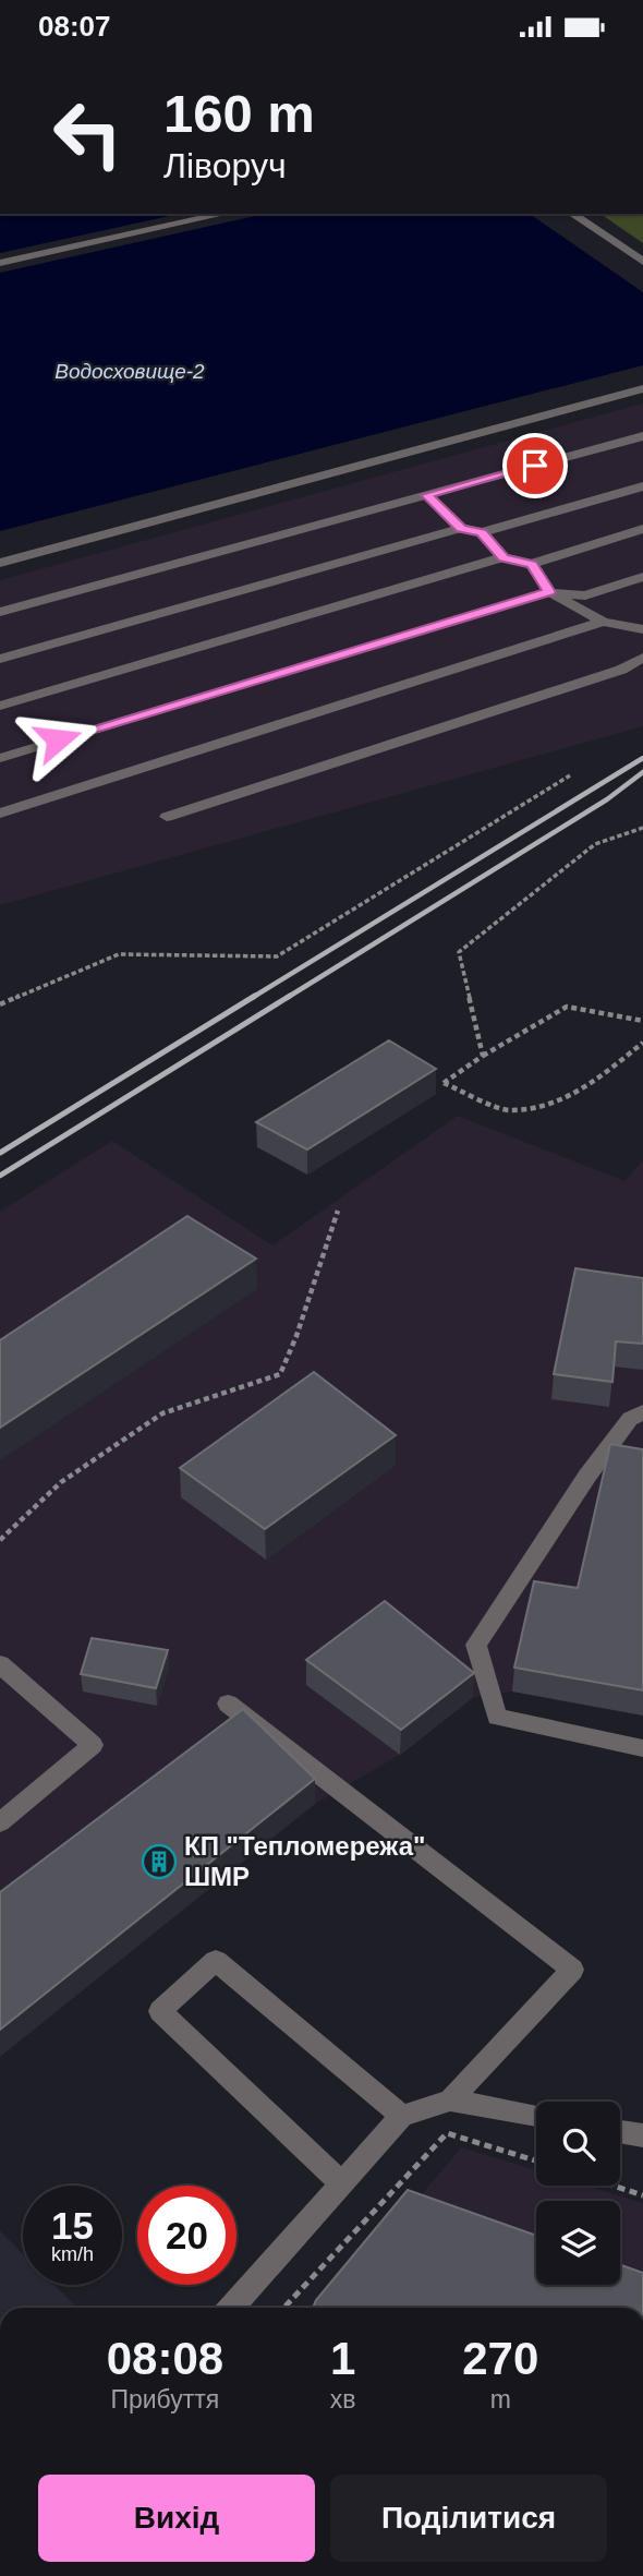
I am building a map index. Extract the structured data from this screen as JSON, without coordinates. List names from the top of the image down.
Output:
{
  "water": ["Водосховище-2"],
  "places": {
    "building": ["КП \"Тепломережа\" ШМР"]
  },
  "page": {
    "status": "08:07",
    "turn": ["160 m", "Ліворуч"],
    "speed": "15 km/h",
    "limit": "20",
    "eta": [
      "08:08",
      "Прибуття",
      "1",
      "хв",
      "270",
      "m"
    ],
    "buttons": ["Вихід", "Поділитися"]
  }
}
